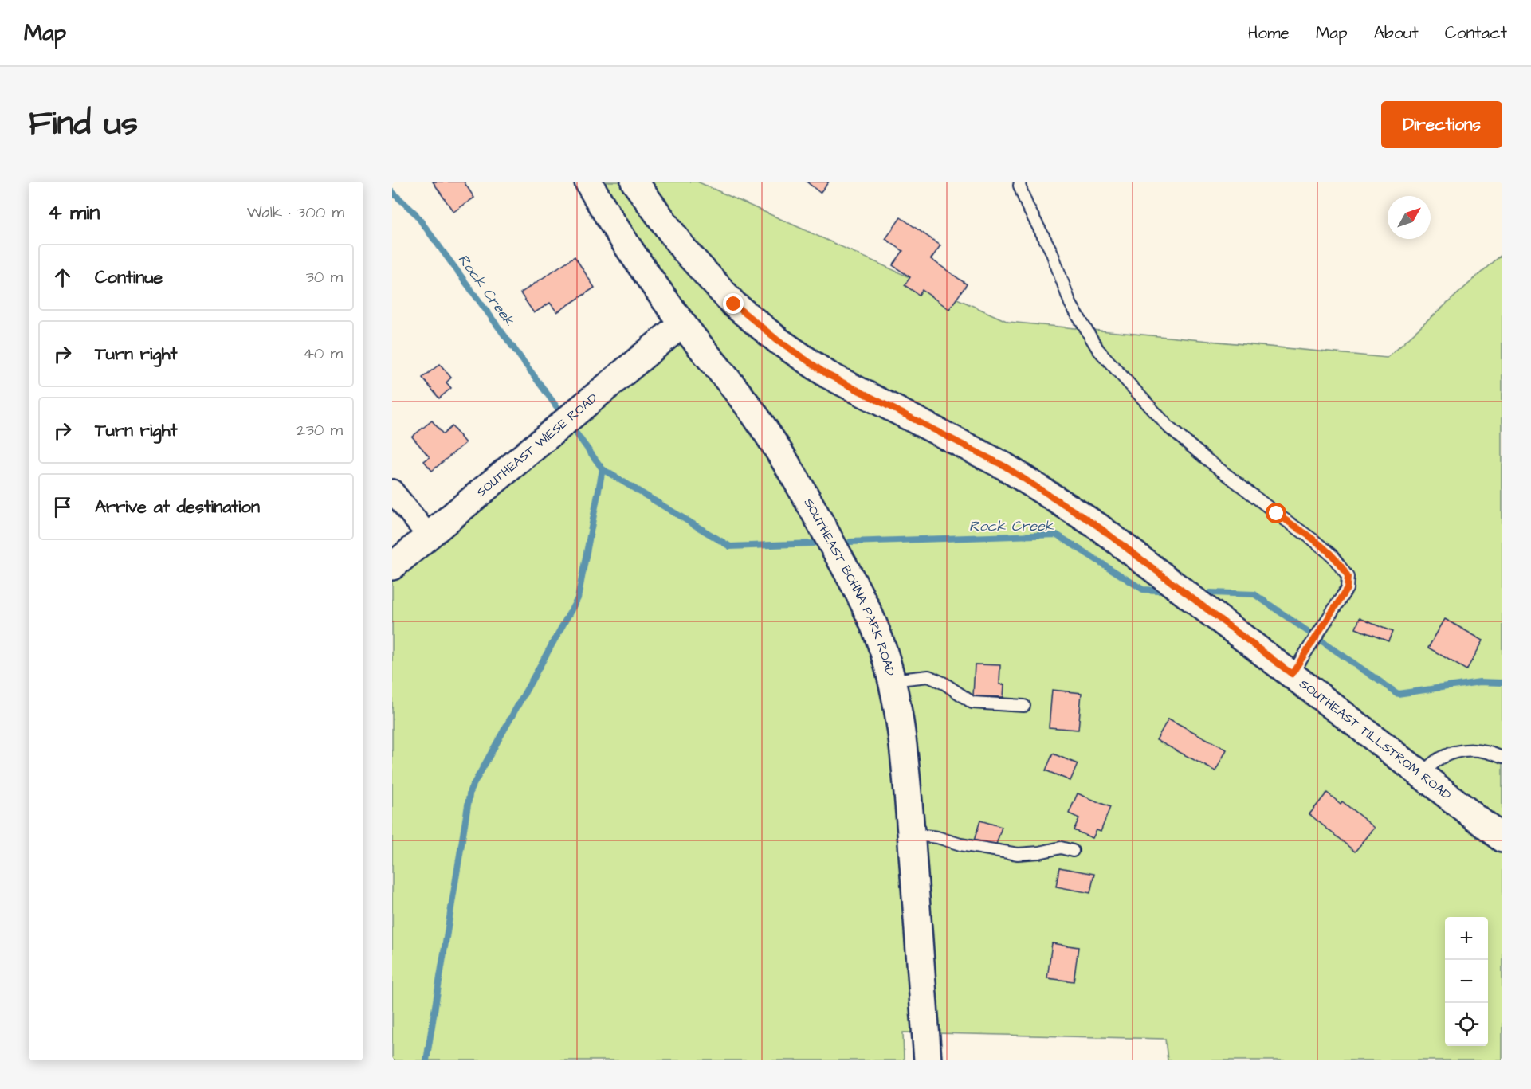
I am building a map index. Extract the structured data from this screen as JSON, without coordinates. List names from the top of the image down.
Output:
{
  "streets": {
    "street": ["SOUTHEAST WIESE ROAD", "SOUTHEAST BOHNA PARK ROAD", "SOUTHEAST TILLSTROM ROAD"]
  },
  "crossings": [
    ["SOUTHEAST WIESE ROAD", "SOUTHEAST BOHNA PARK ROAD"]
  ],
  "water": ["Rock Creek"],
  "north": "top right",
  "page": {
    "header": "Map",
    "nav": [
      "Home",
      "Map",
      "About",
      "Contact"
    ],
    "title": "Find us",
    "buttons": "Directions",
    "heading": ["4 min", "Walk · 300 m"],
    "list": [
      ["Continue", "30 m"],
      ["Turn right", "40 m"],
      ["Turn right", "230 m"],
      "Arrive at destination"
    ],
    "map_buttons": ["+", "−"]
  }
}
